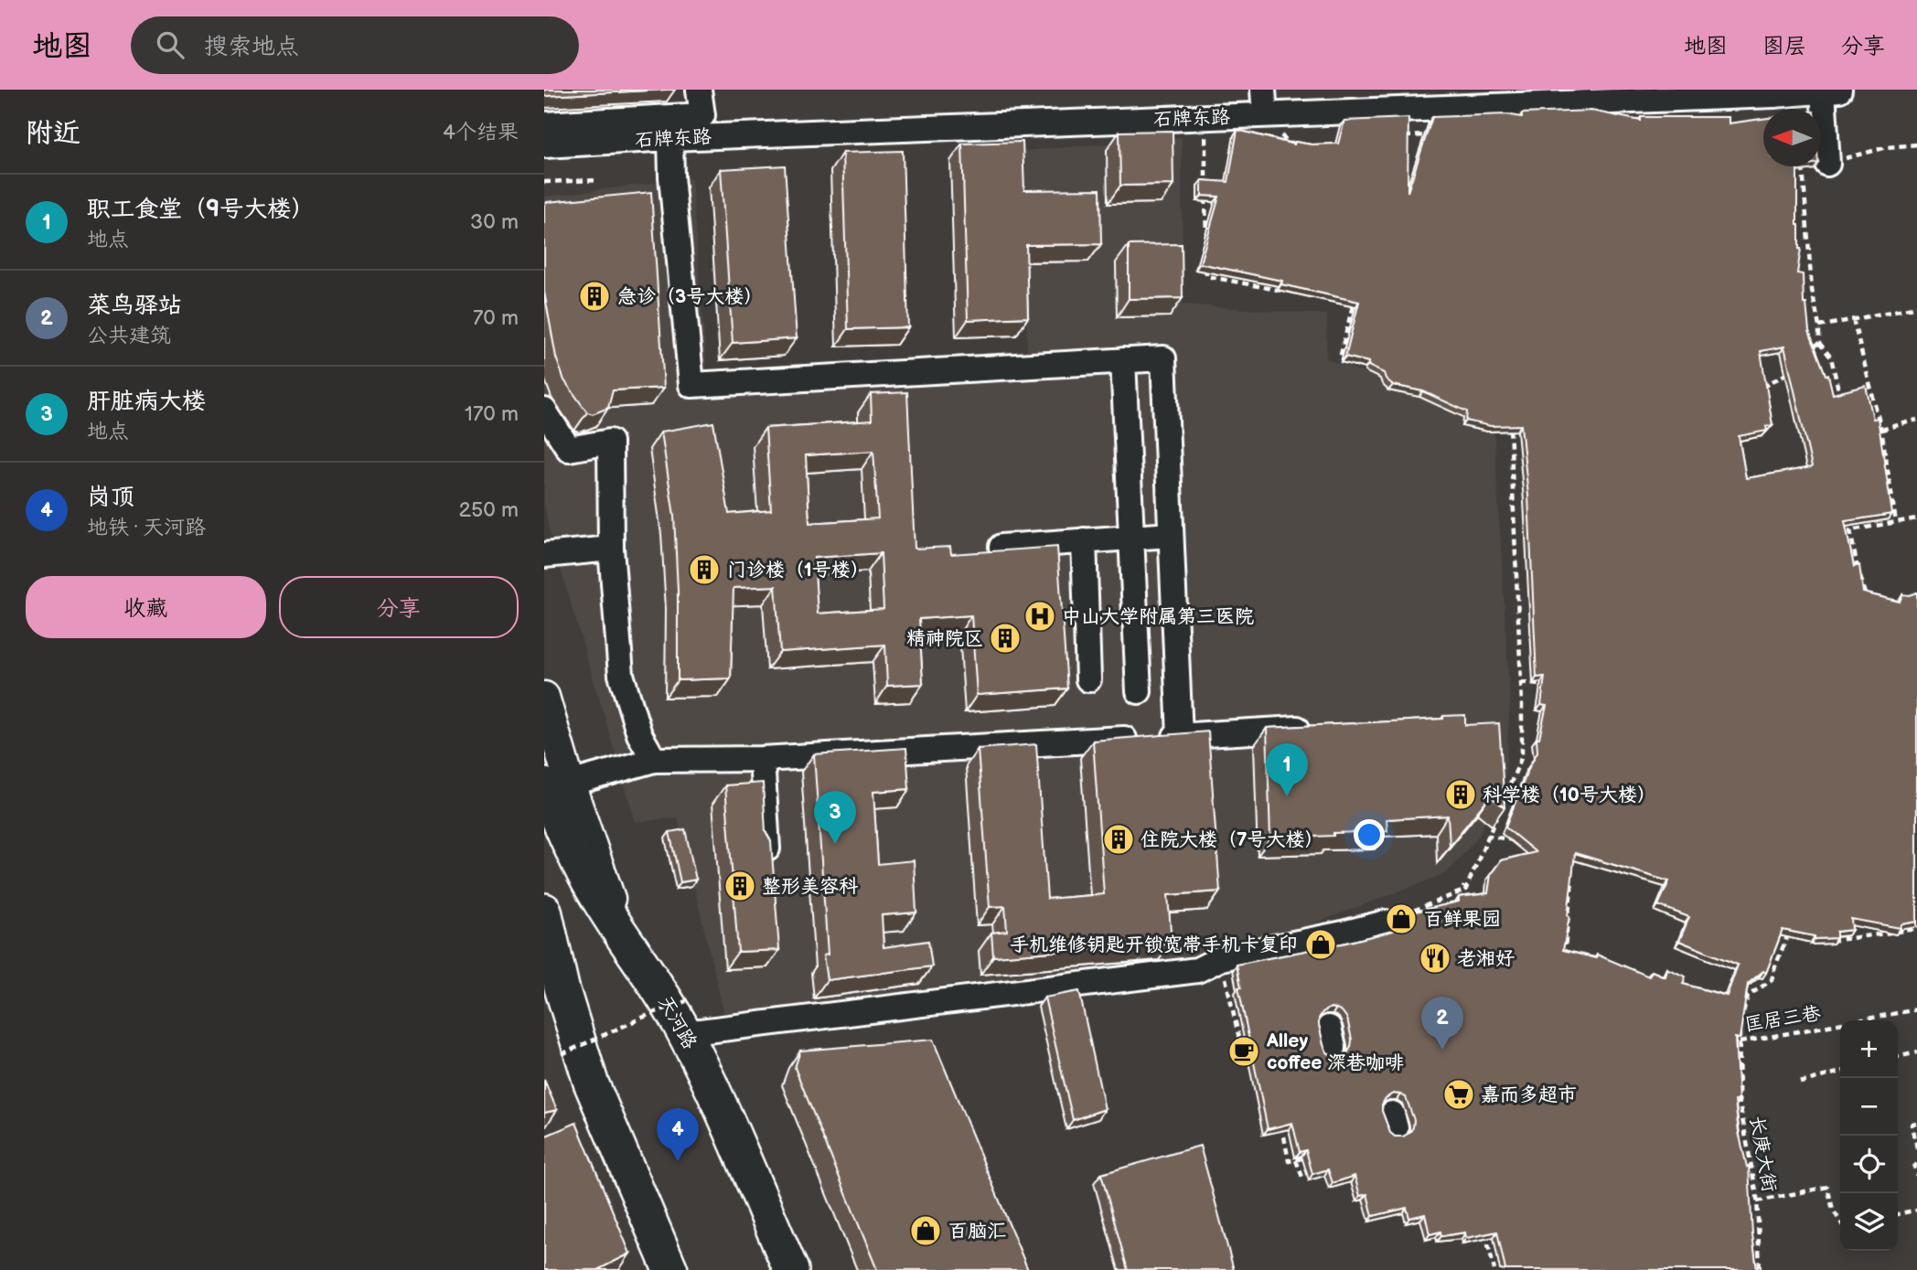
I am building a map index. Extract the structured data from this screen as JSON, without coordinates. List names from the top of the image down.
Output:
{
  "streets": {
    "highway": ["天河路"],
    "street": ["石牌东路"],
    "path": ["匡居三巷", "长庚大街"]
  },
  "crossings": [
    ["匡居三巷", "长庚大街"]
  ],
  "places": {
    "building": [
      "急诊（3号大楼）",
      "门诊楼（1号楼）",
      "精神院区",
      "科学楼（10号大楼）",
      "住院大楼（7号大楼）",
      "整形美容科"
    ],
    "hospital": ["中山大学附属第三医院"],
    "shop": ["百鲜果园", "手机维修钥匙开锁宽带手机卡复印", "百脑汇"],
    "restaurant": ["老湘好"],
    "cafe": ["Alley coffee 深巷咖啡"],
    "supermarket": ["嘉而多超市"]
  },
  "north": "left",
  "page": {
    "header": "地图",
    "search": "搜索地点",
    "nav": ["地图", "图层", "分享"],
    "heading": ["附近", "4个结果"],
    "list": [
      {
        "mark": "1",
        "name": "职工食堂（9号大楼）",
        "note": "地点",
        "value": "30 m"
      },
      {
        "mark": "2",
        "name": "菜鸟驿站",
        "note": "公共建筑",
        "value": "70 m"
      },
      {
        "mark": "3",
        "name": "肝脏病大楼",
        "note": "地点",
        "value": "170 m"
      },
      {
        "mark": "4",
        "name": "岗顶",
        "note": "地铁 · 天河路",
        "value": "250 m"
      }
    ],
    "buttons": ["收藏", "分享"],
    "pins": [
      "1",
      "3",
      "2",
      "4"
    ],
    "map_buttons": ["+", "−"]
  }
}
